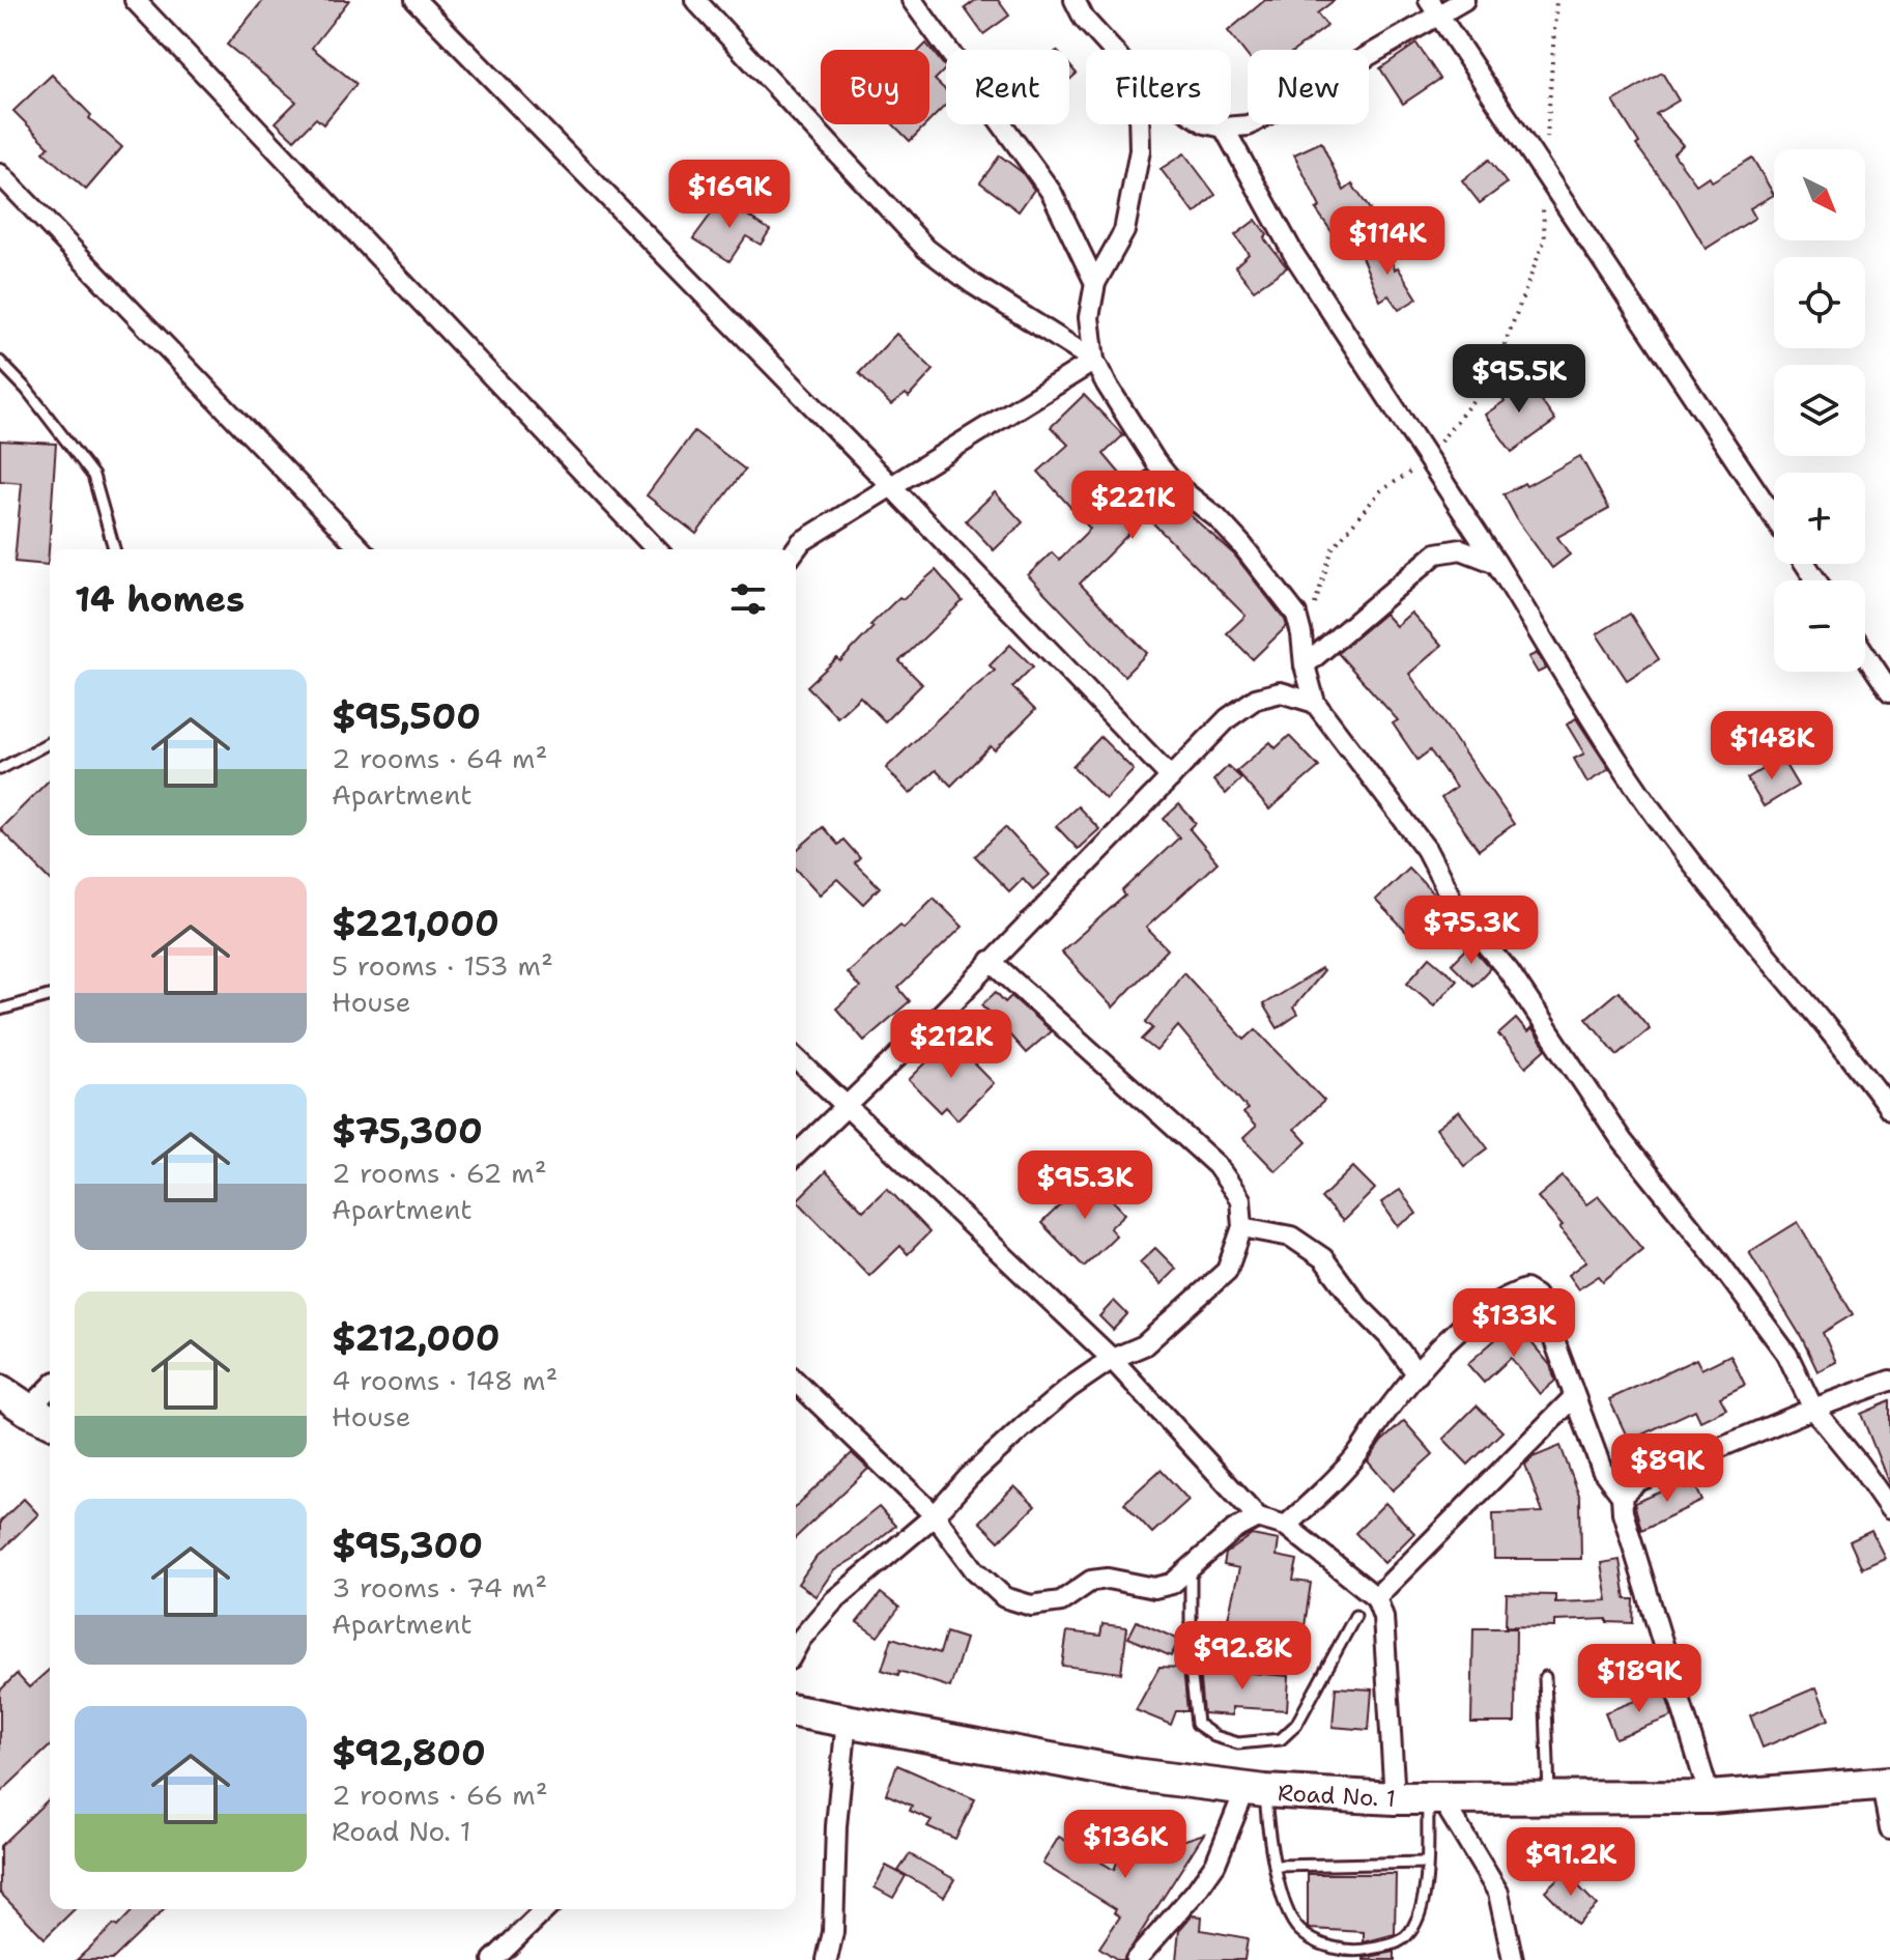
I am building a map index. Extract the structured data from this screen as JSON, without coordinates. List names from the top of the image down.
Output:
{
  "streets": {
    "highway": ["Road No. 1"]
  },
  "north": "bottom right",
  "page": {
    "chip": [
      "Buy",
      "Rent",
      "Filters",
      "New"
    ],
    "map_buttons": ["+", "−"],
    "price": [
      "$169K",
      "$114K",
      "$95.5K",
      "$221K",
      "$148K",
      "$75.3K",
      "$212K",
      "$95.3K",
      "$133K",
      "$89K",
      "$92.8K",
      "$189K",
      "$136K",
      "$91.2K"
    ],
    "heading": "14 homes",
    "list": [
      {
        "name": "$95,500",
        "note": "2 rooms · 64 m² · Apartment"
      },
      {
        "name": "$221,000",
        "note": "5 rooms · 153 m² · House"
      },
      {
        "name": "$75,300",
        "note": "2 rooms · 62 m² · Apartment"
      },
      {
        "name": "$212,000",
        "note": "4 rooms · 148 m² · House"
      },
      {
        "name": "$95,300",
        "note": "3 rooms · 74 m² · Apartment"
      },
      {
        "name": "$92,800",
        "note": "2 rooms · 66 m² · Road No. 1"
      }
    ]
  }
}
